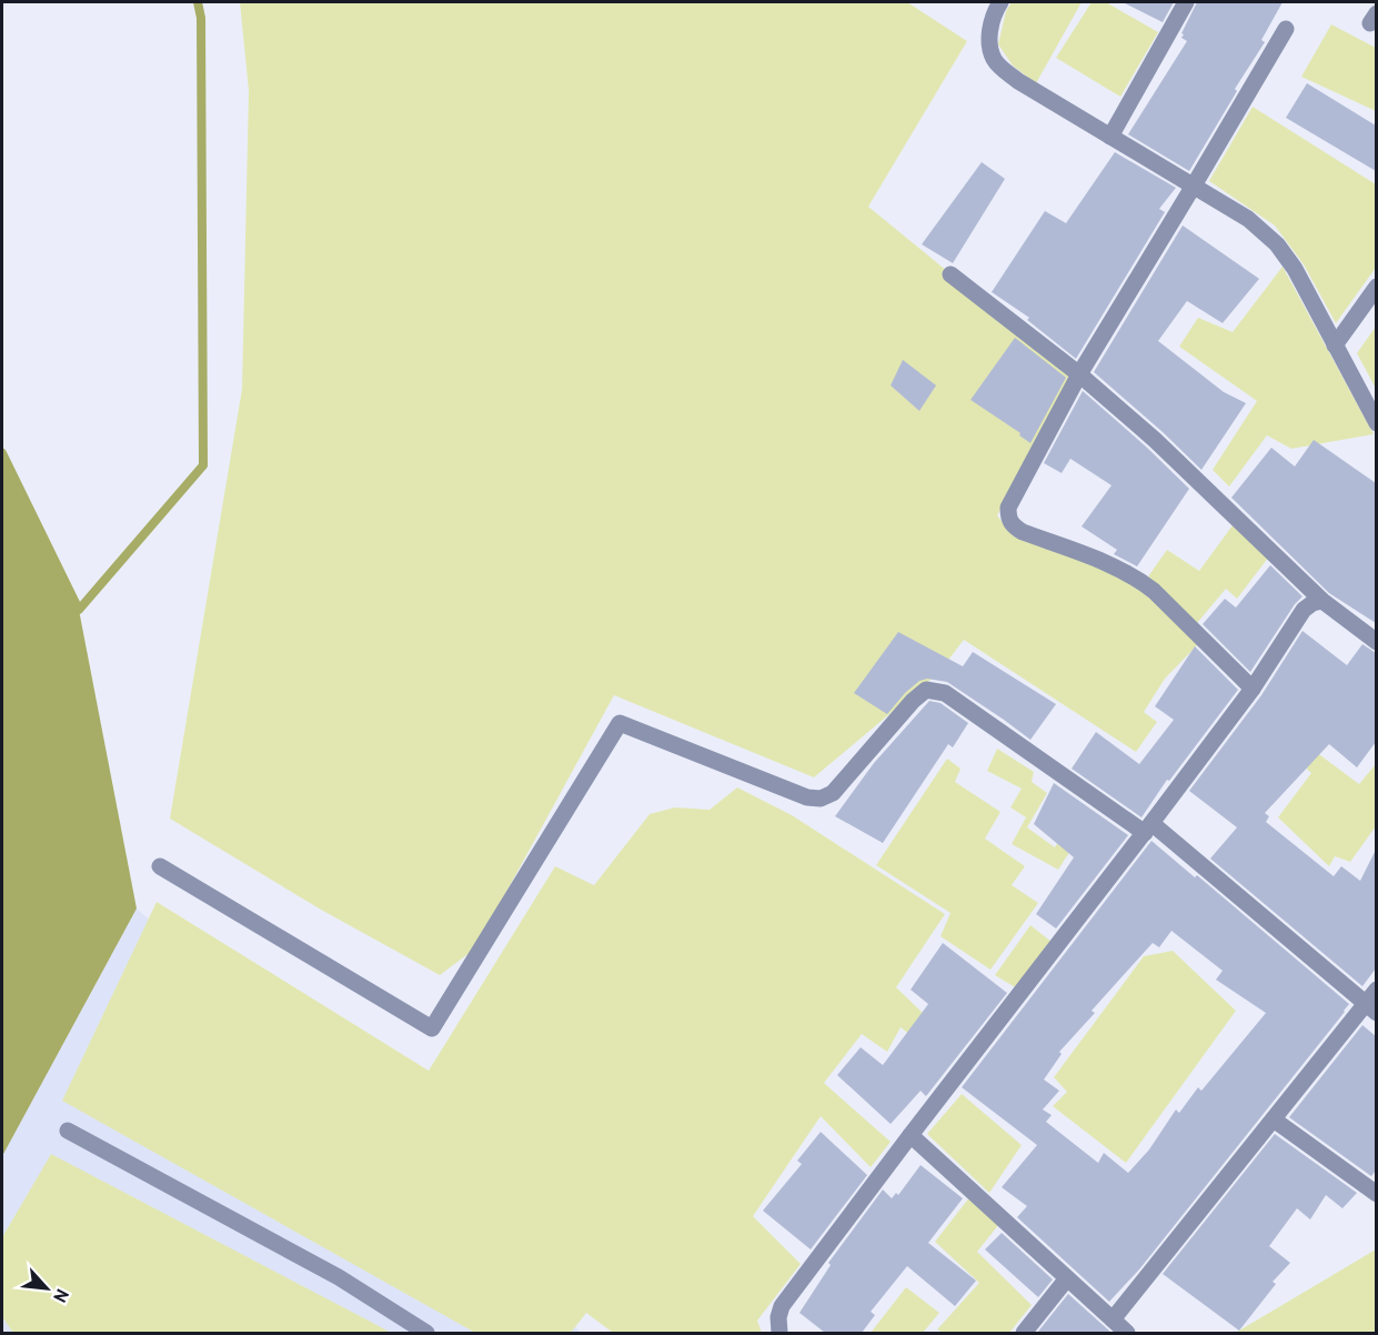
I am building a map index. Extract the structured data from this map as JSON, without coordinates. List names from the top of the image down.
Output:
{
  "north": "bottom right"
}
